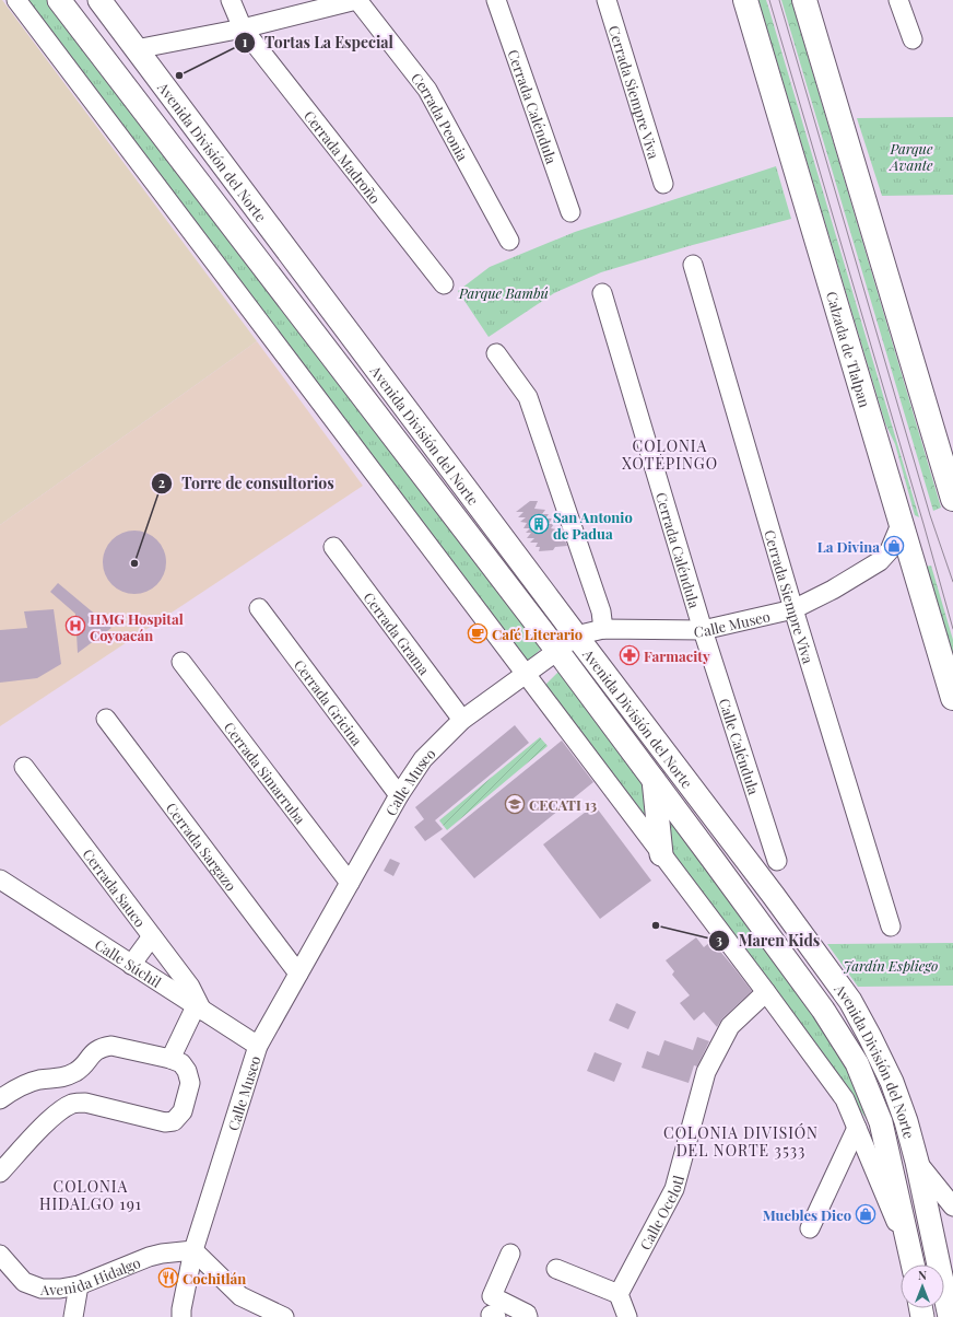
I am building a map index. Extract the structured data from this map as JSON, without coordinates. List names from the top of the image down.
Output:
{
  "streets": {
    "highway": ["Calzada de Tlalpan"],
    "main road": ["Avenida División del Norte"],
    "street": [
      "Cerrada Siempre Viva",
      "Cerrada Caléndula",
      "Cerrada Peonia",
      "Cerrada Madroño",
      "Calle Museo",
      "Cerrada Grama",
      "Cerrada Gricina",
      "Calle Caléndula",
      "Cerrada Simarruba",
      "Cerrada Sargazo",
      "Cerrada Sauco",
      "Calle Súchil",
      "Calle Ocelotl",
      "Avenida Hidalgo"
    ]
  },
  "crossings": [
    ["Cerrada Siempre Viva", "Calle Museo"],
    ["Cerrada Caléndula", "Calle Museo"],
    ["Cerrada Caléndula", "Calle Caléndula"],
    ["Avenida División del Norte", "Calle Museo"],
    ["Avenida División del Norte", "Calle Ocelotl"],
    ["Calzada de Tlalpan", "Calle Museo"],
    ["Calle Museo", "Cerrada Grama"],
    ["Calle Museo", "Cerrada Gricina"],
    ["Calle Museo", "Calle Caléndula"],
    ["Calle Museo", "Cerrada Simarruba"],
    ["Calle Museo", "Cerrada Sargazo"],
    ["Calle Museo", "Calle Súchil"],
    ["Calle Museo", "Avenida Hidalgo"],
    ["Cerrada Sauco", "Calle Súchil"]
  ],
  "districts": ["COLONIA XOTEPINGO", "COLONIA DIVISIÓN DEL NORTE 3533", "COLONIA HIDALGO 191"],
  "parks": ["Parque Avante", "Parque Bambú", "Jardín Espliego"],
  "places": {
    "other": ["Tortas La Especial", "Torre de consultorios", "Maren Kids"],
    "building": ["San Antonio de Padua"],
    "shop": ["La Divina", "Muebles Dico"],
    "hospital": ["HMG Hospital Coyoacán"],
    "cafe": ["Café Literario"],
    "pharmacy": ["Farmacity"],
    "school or university": ["CECATI 13"],
    "restaurant": ["Cochitlán"]
  },
  "north": "top"
}
